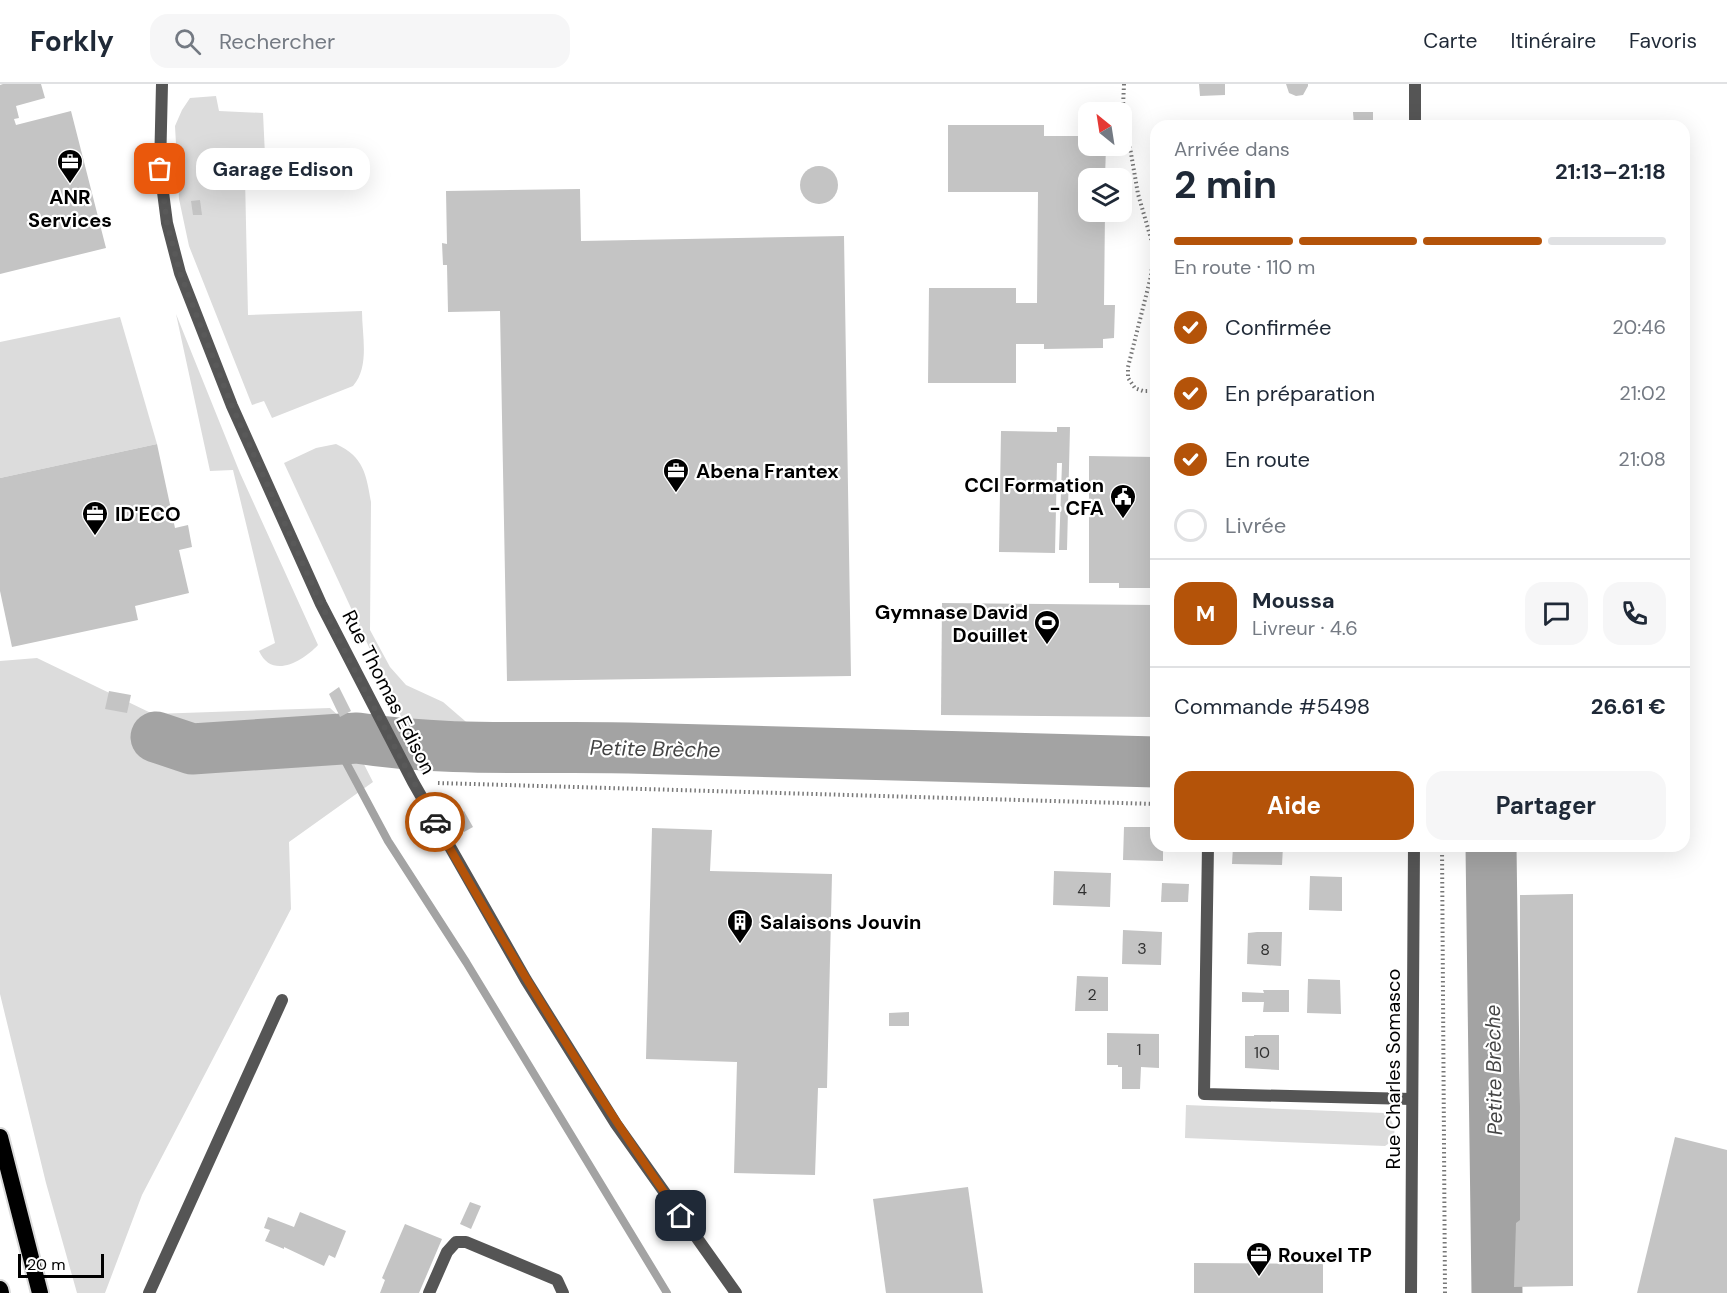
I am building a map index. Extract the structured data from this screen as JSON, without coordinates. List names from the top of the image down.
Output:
{
  "streets": {
    "street": ["Rue Thomas Edison", "Rue Charles Somasco"]
  },
  "water": ["Petite Brèche"],
  "places": {
    "other": ["Garage Edison"],
    "office": [
      "ANR Services",
      "Abena Frantex",
      "ID'ECO",
      "Rouxel TP"
    ],
    "public building": ["CCI Formation - CFA"],
    "sports": ["Gymnase David Douillet"],
    "building": ["Salaisons Jouvin"]
  },
  "house_numbers": [
    "4",
    "3",
    "8",
    "2",
    "1",
    "10"
  ],
  "scale_bar": "20 m",
  "north": "top left",
  "page": {
    "header": "Forkly",
    "search": "Rechercher",
    "nav": ["Carte", "Itinéraire", "Favoris"],
    "heading": ["2 min", "Arrivée dans", "21:13–21:18"],
    "panel": [
      "Moussa",
      "Livreur · 4.6",
      "Commande #5498",
      "26.61 €"
    ],
    "bubble": "Garage Edison",
    "bar": "En route · 110 m",
    "list": [
      ["Confirmée", "20:46"],
      ["En préparation", "21:02"],
      ["En route", "21:08"],
      "Livrée"
    ],
    "round": "M",
    "buttons": ["Aide", "Partager"],
    "scale": "20 m"
  }
}
